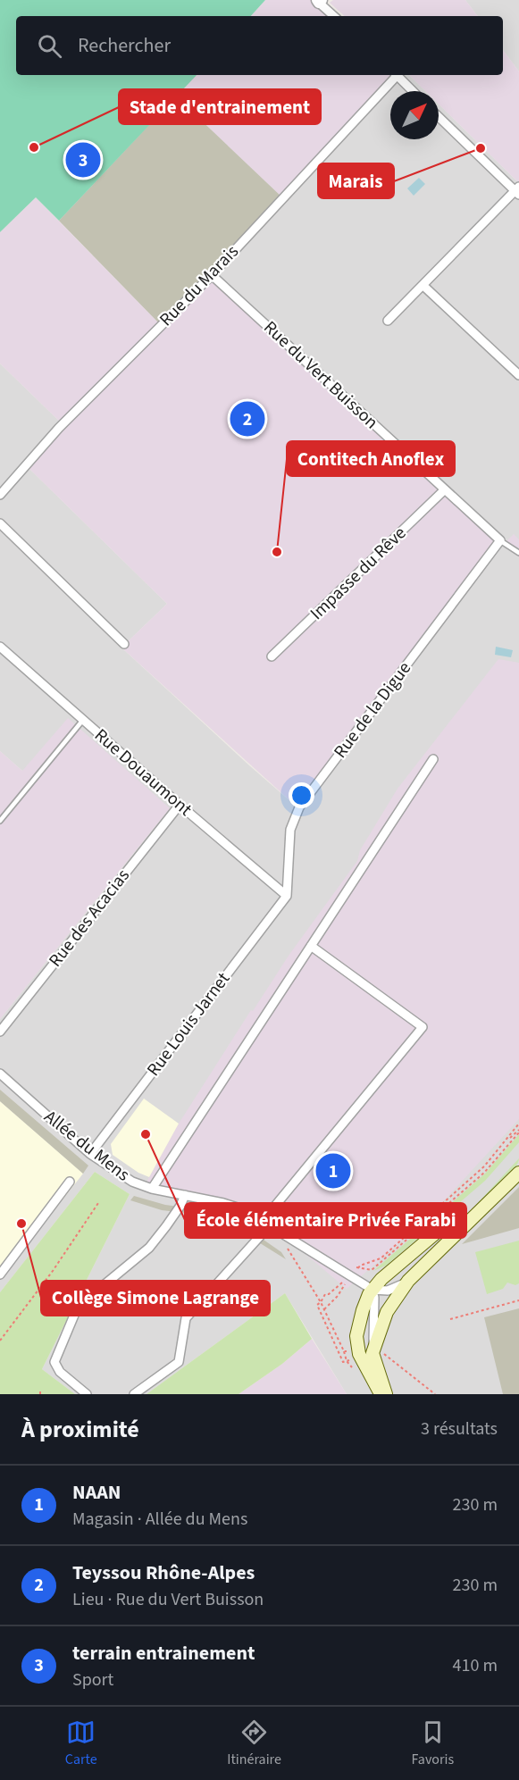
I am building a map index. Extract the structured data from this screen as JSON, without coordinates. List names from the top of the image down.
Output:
{
  "streets": {
    "street": [
      "Rue du Marais",
      "Rue du Vert Buisson",
      "Impasse du Rêve",
      "Rue de la Digue",
      "Rue Douaumont",
      "Rue des Acacias",
      "Rue Louis Jarnet",
      "Allée du Mens"
    ]
  },
  "crossings": [
    ["Rue du Marais", "Rue du Vert Buisson"],
    ["Rue du Vert Buisson", "Impasse du Rêve"],
    ["Rue du Vert Buisson", "Rue de la Digue"],
    ["Rue de la Digue", "Rue Douaumont"],
    ["Rue de la Digue", "Rue Louis Jarnet"],
    ["Rue Douaumont", "Rue des Acacias"],
    ["Rue Douaumont", "Rue Louis Jarnet"],
    ["Rue Louis Jarnet", "Allée du Mens"]
  ],
  "places": [
    "Stade d'entrainement",
    "Marais",
    "Contitech Anoflex",
    "École élémentaire Privée Farabi",
    "Collège Simone Lagrange"
  ],
  "north": "top right",
  "page": {
    "search": "Rechercher",
    "pins": ["3", "2", "1"],
    "heading": ["À proximité", "3 résultats"],
    "list": [
      {
        "mark": "1",
        "name": "NAAN",
        "note": "Magasin · Allée du Mens",
        "value": "230 m"
      },
      {
        "mark": "2",
        "name": "Teyssou Rhône-Alpes",
        "note": "Lieu · Rue du Vert Buisson",
        "value": "230 m"
      },
      {
        "mark": "3",
        "name": "terrain entrainement",
        "note": "Sport",
        "value": "410 m"
      }
    ],
    "nav": ["Carte", "Itinéraire", "Favoris"]
  }
}
